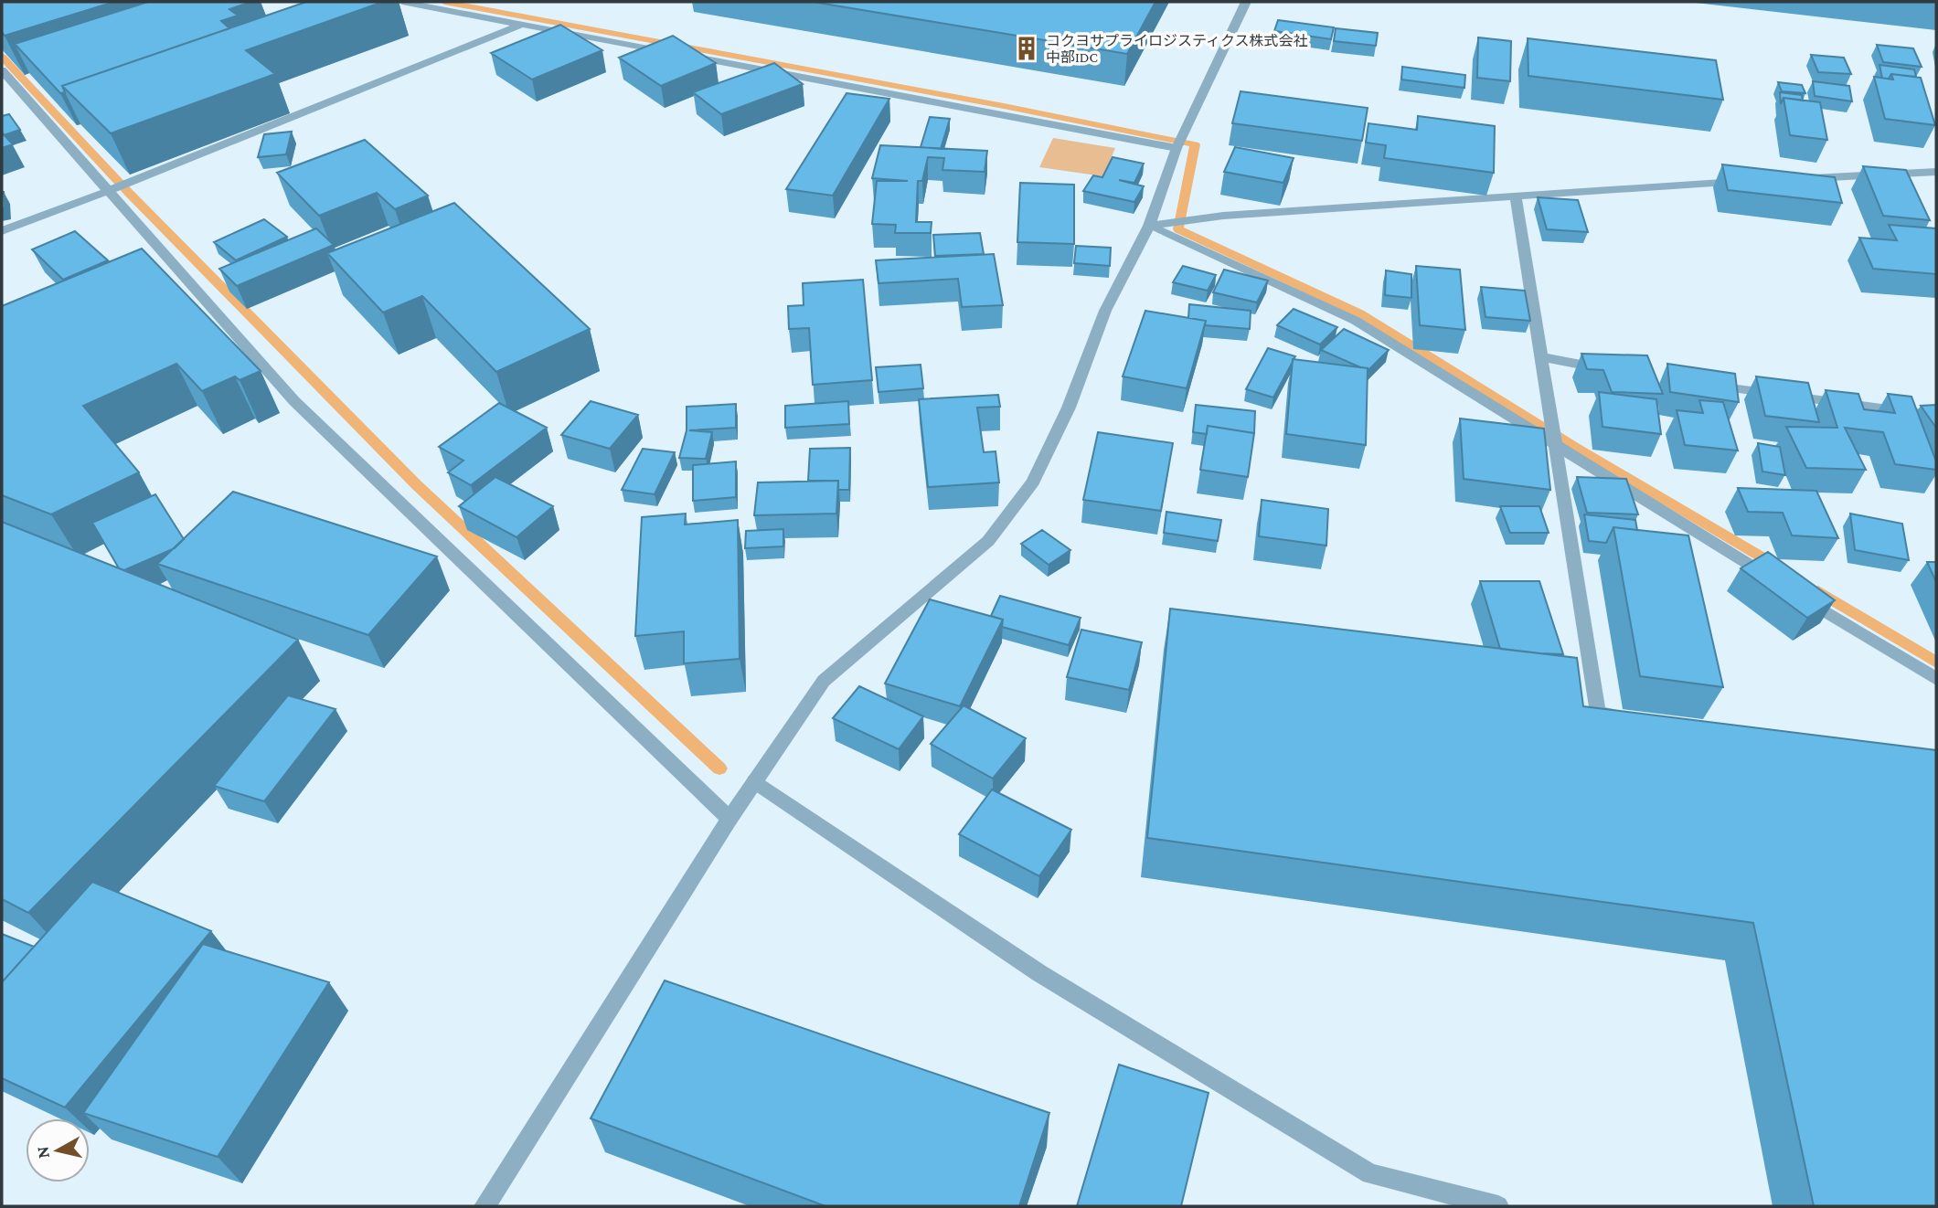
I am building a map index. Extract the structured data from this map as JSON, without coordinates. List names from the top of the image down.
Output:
{
  "places": {
    "building": ["コクヨサプライロジスティクス株式会社 中部IDC"]
  },
  "north": "left"
}
